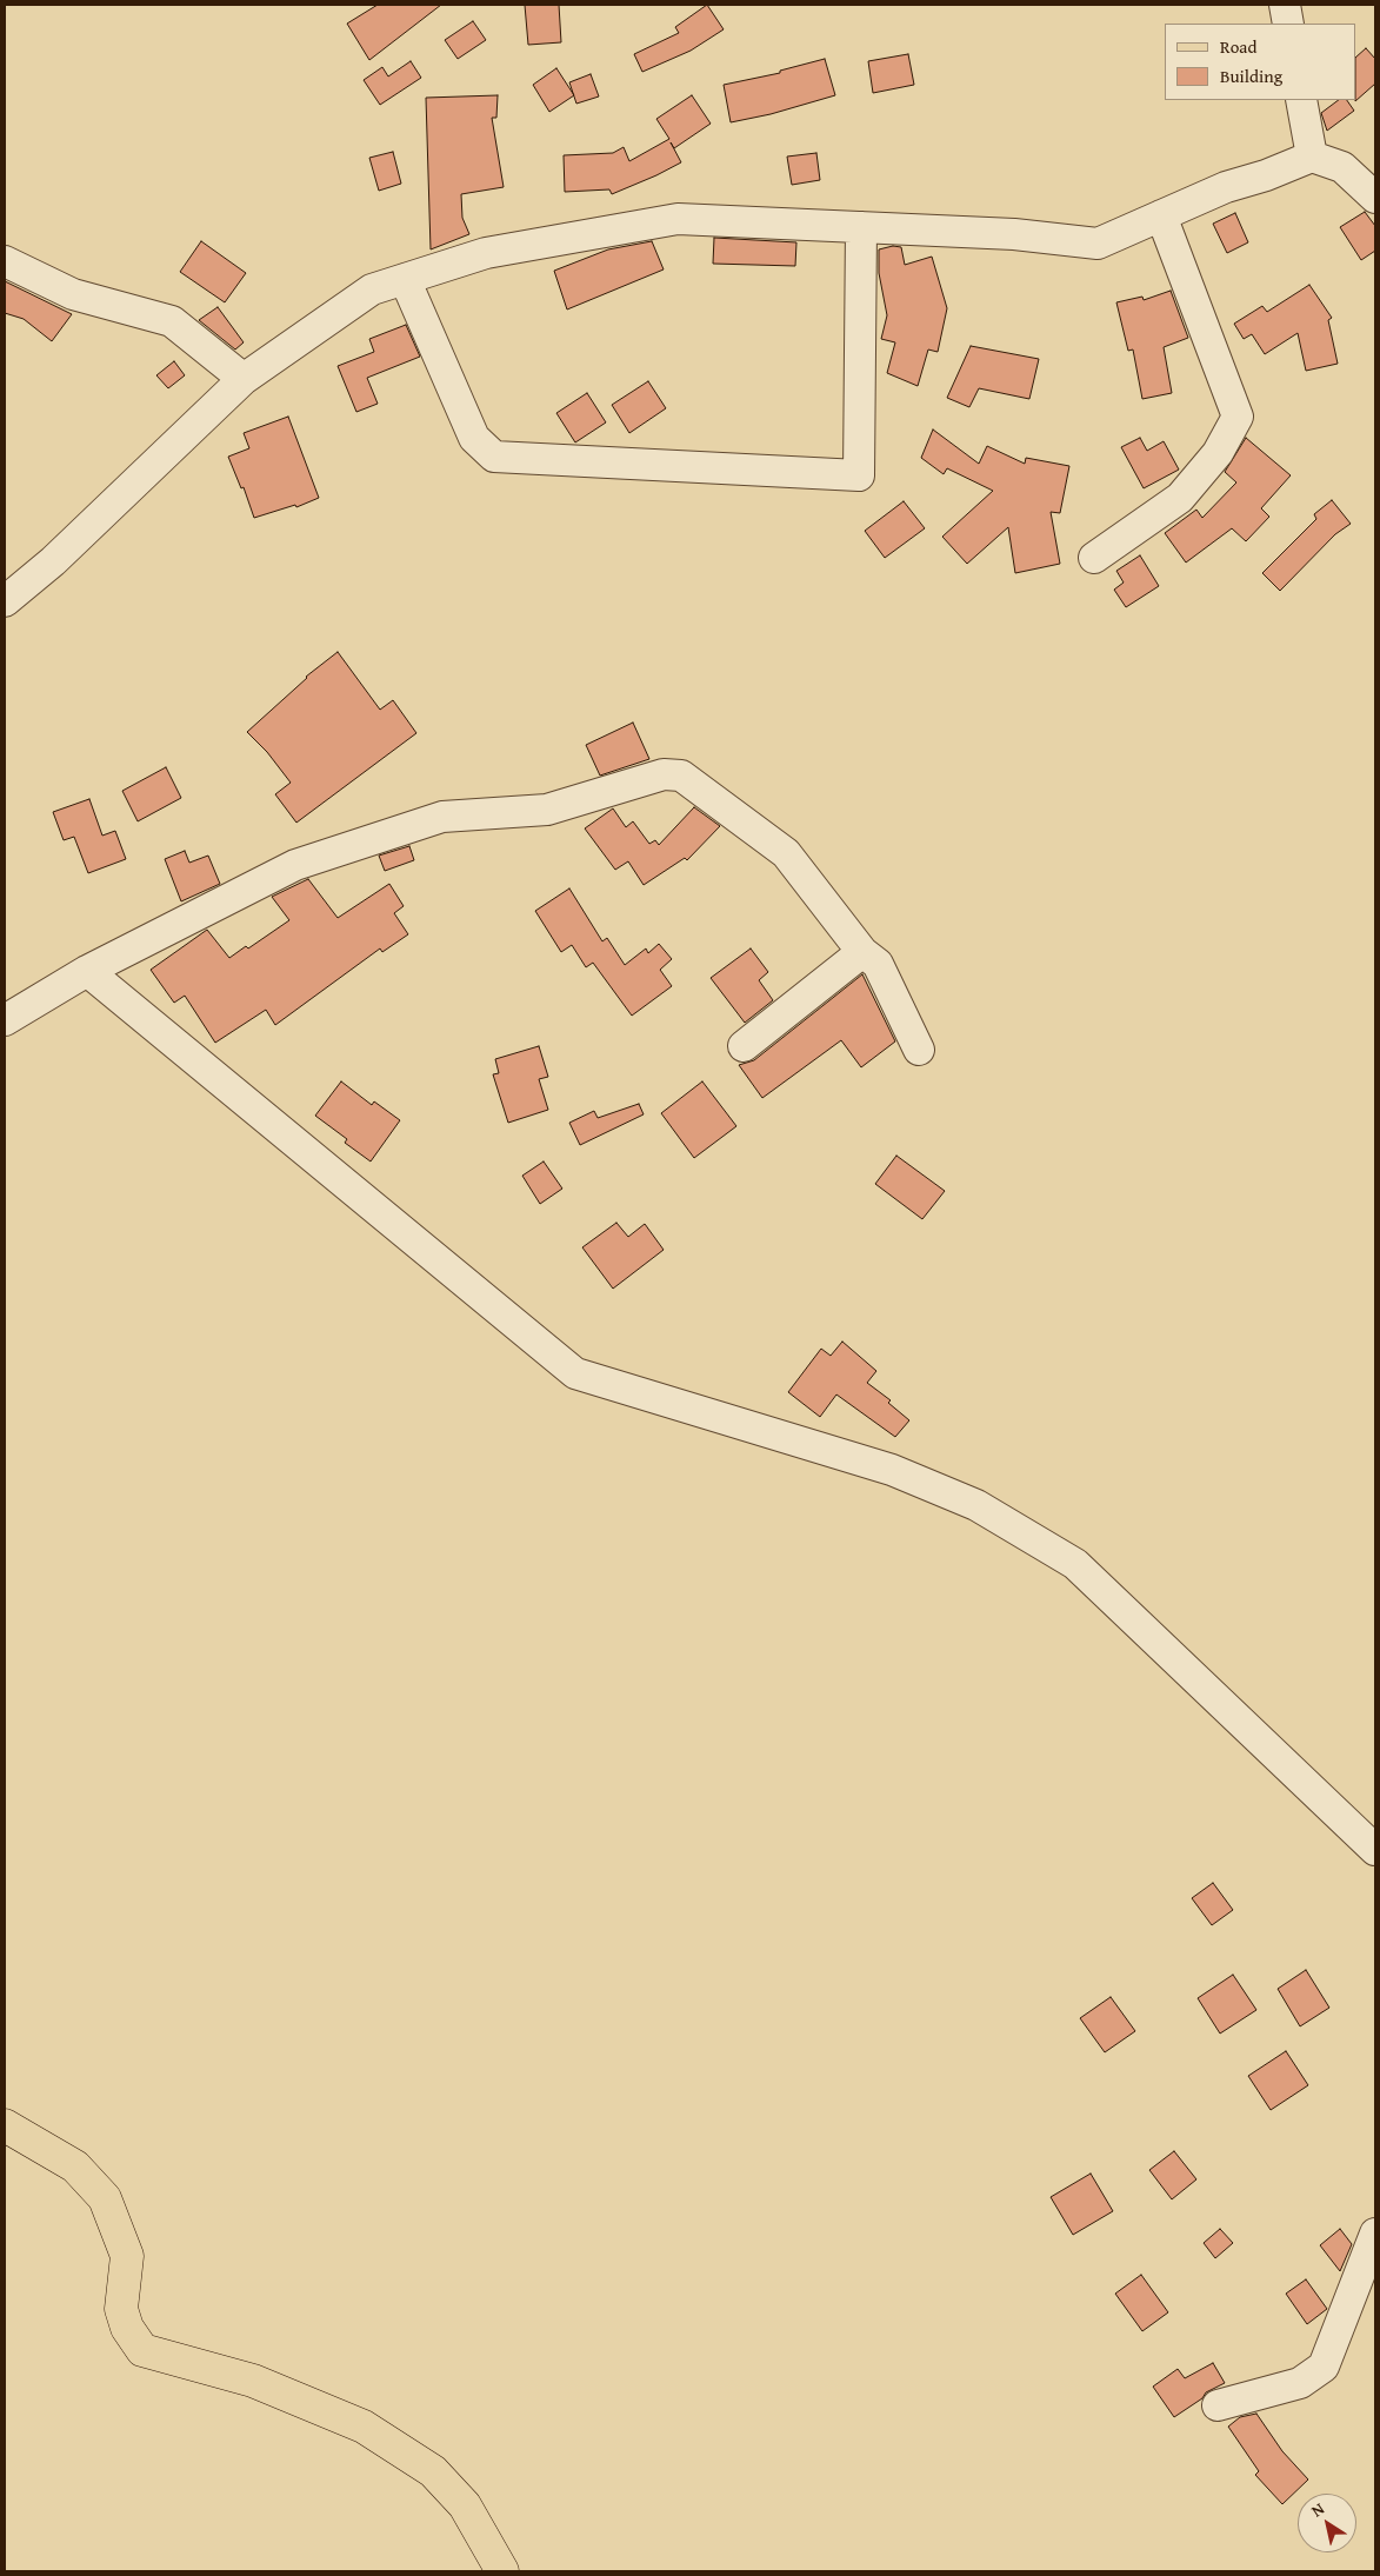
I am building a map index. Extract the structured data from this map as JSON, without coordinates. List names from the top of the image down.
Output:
{
  "legend": ["Road", "Building"],
  "north": "top left"
}
